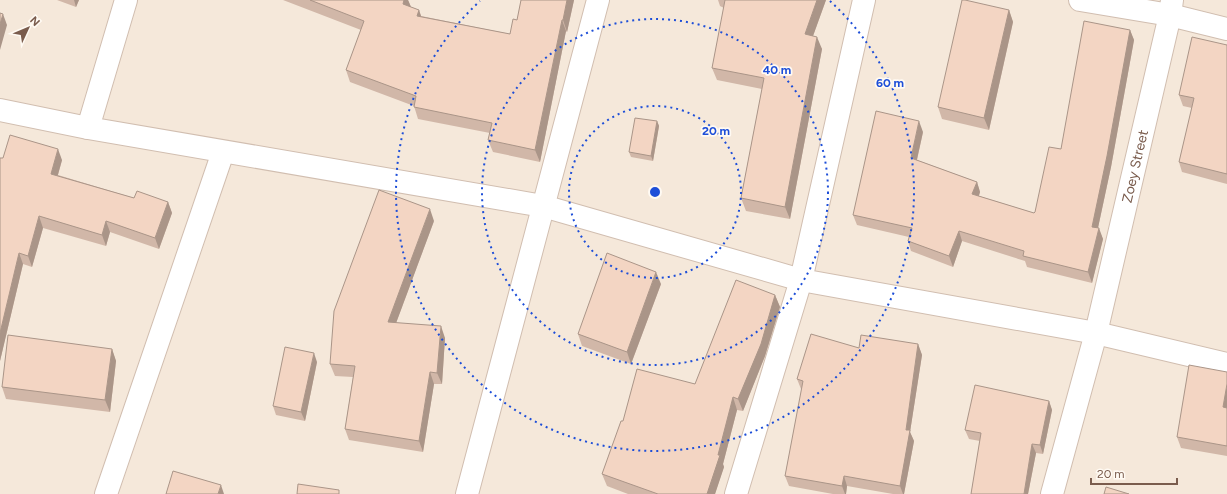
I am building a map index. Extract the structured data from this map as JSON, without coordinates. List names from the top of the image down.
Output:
{
  "streets": {
    "street": ["Zoey Street"]
  },
  "scale_bar": "20 m",
  "north": "top right",
  "rings": ["40 m", "60 m", "20 m"]
}
